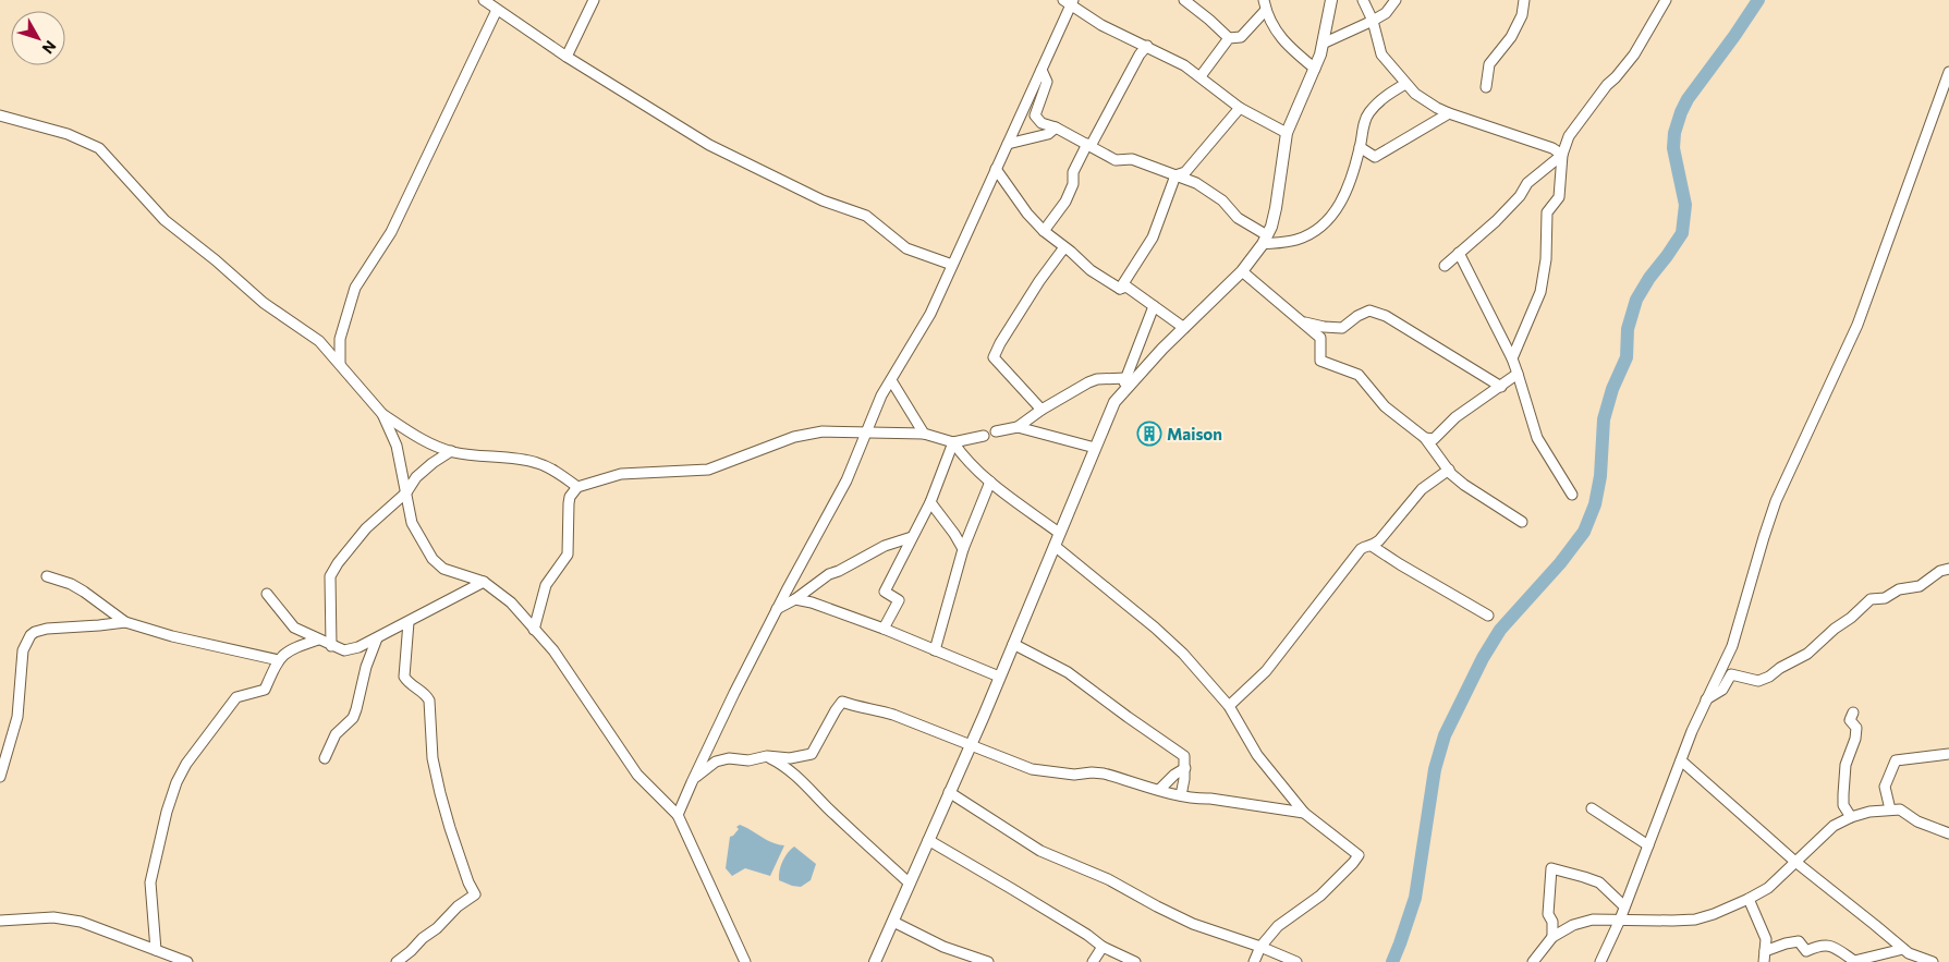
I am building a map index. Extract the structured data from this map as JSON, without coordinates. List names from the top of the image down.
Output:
{
  "places": {
    "building": ["Maison"]
  },
  "north": "bottom right"
}
